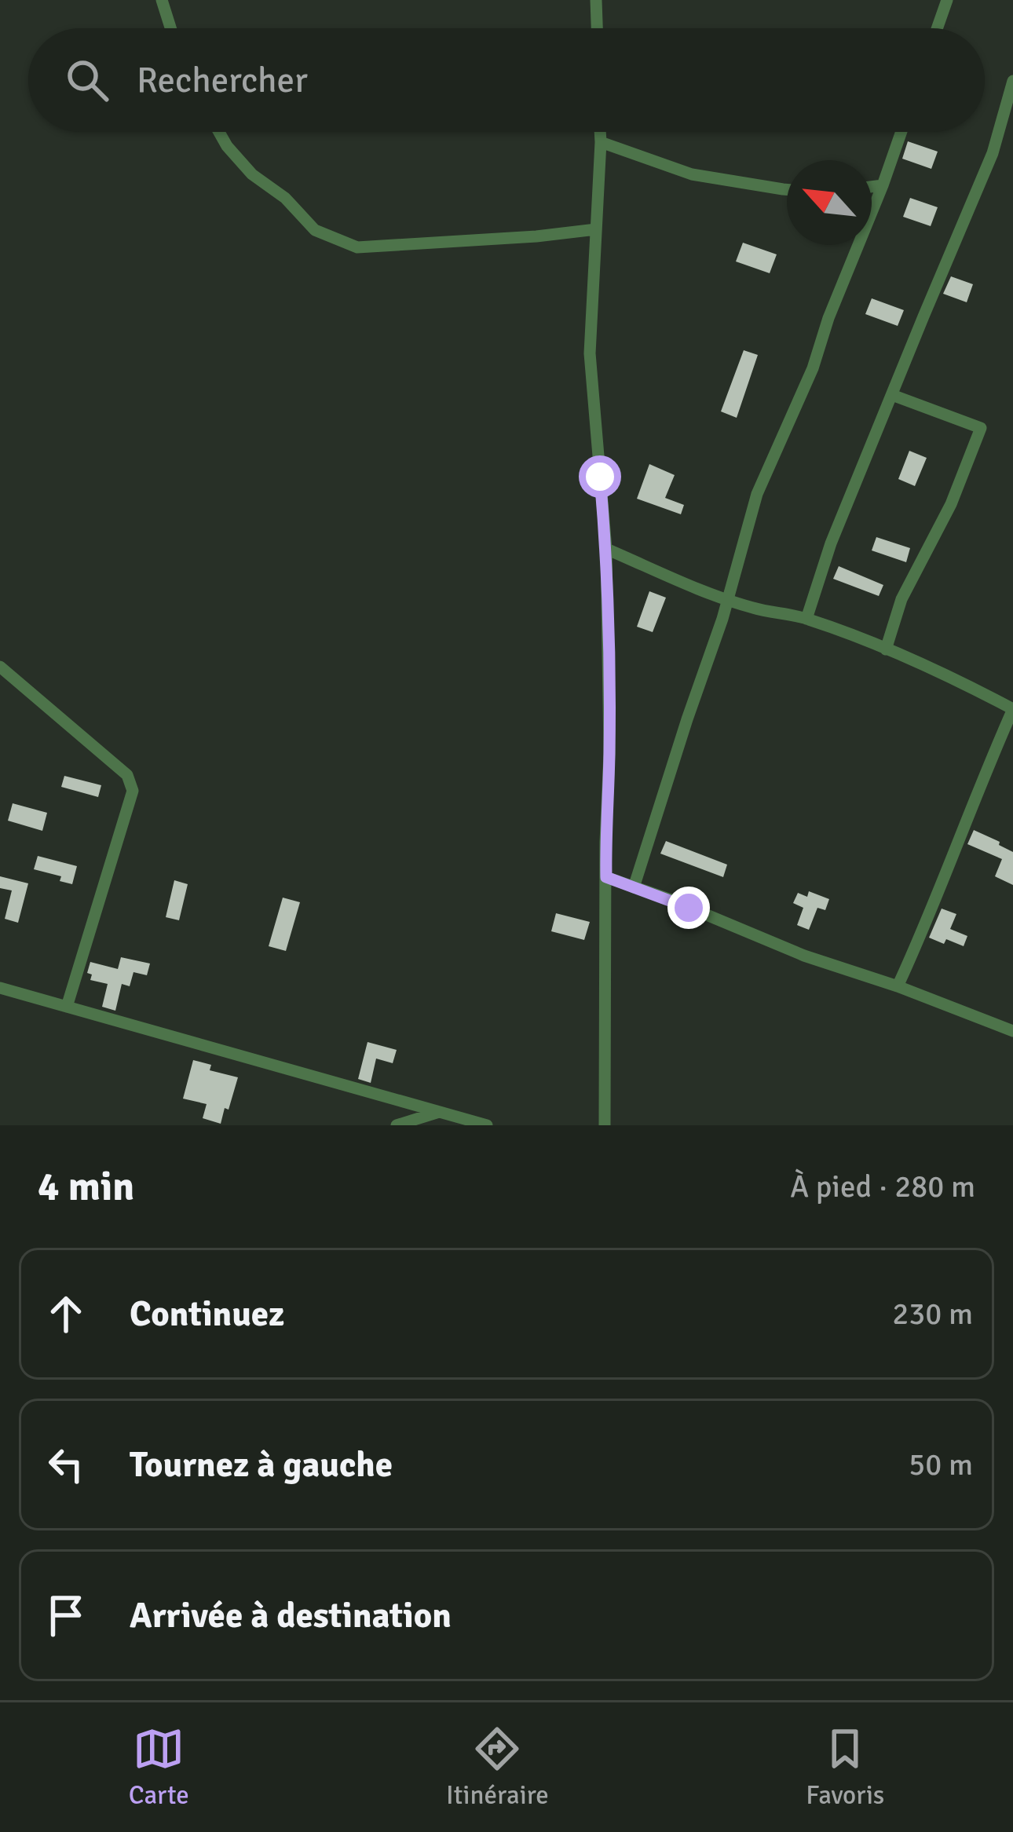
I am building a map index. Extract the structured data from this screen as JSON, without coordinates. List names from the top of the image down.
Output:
{
  "north": "top left",
  "page": {
    "search": "Rechercher",
    "heading": ["4 min", "À pied · 280 m"],
    "list": [
      ["Continuez", "230 m"],
      ["Tournez à gauche", "50 m"],
      "Arrivée à destination"
    ],
    "nav": ["Carte", "Itinéraire", "Favoris"]
  }
}
